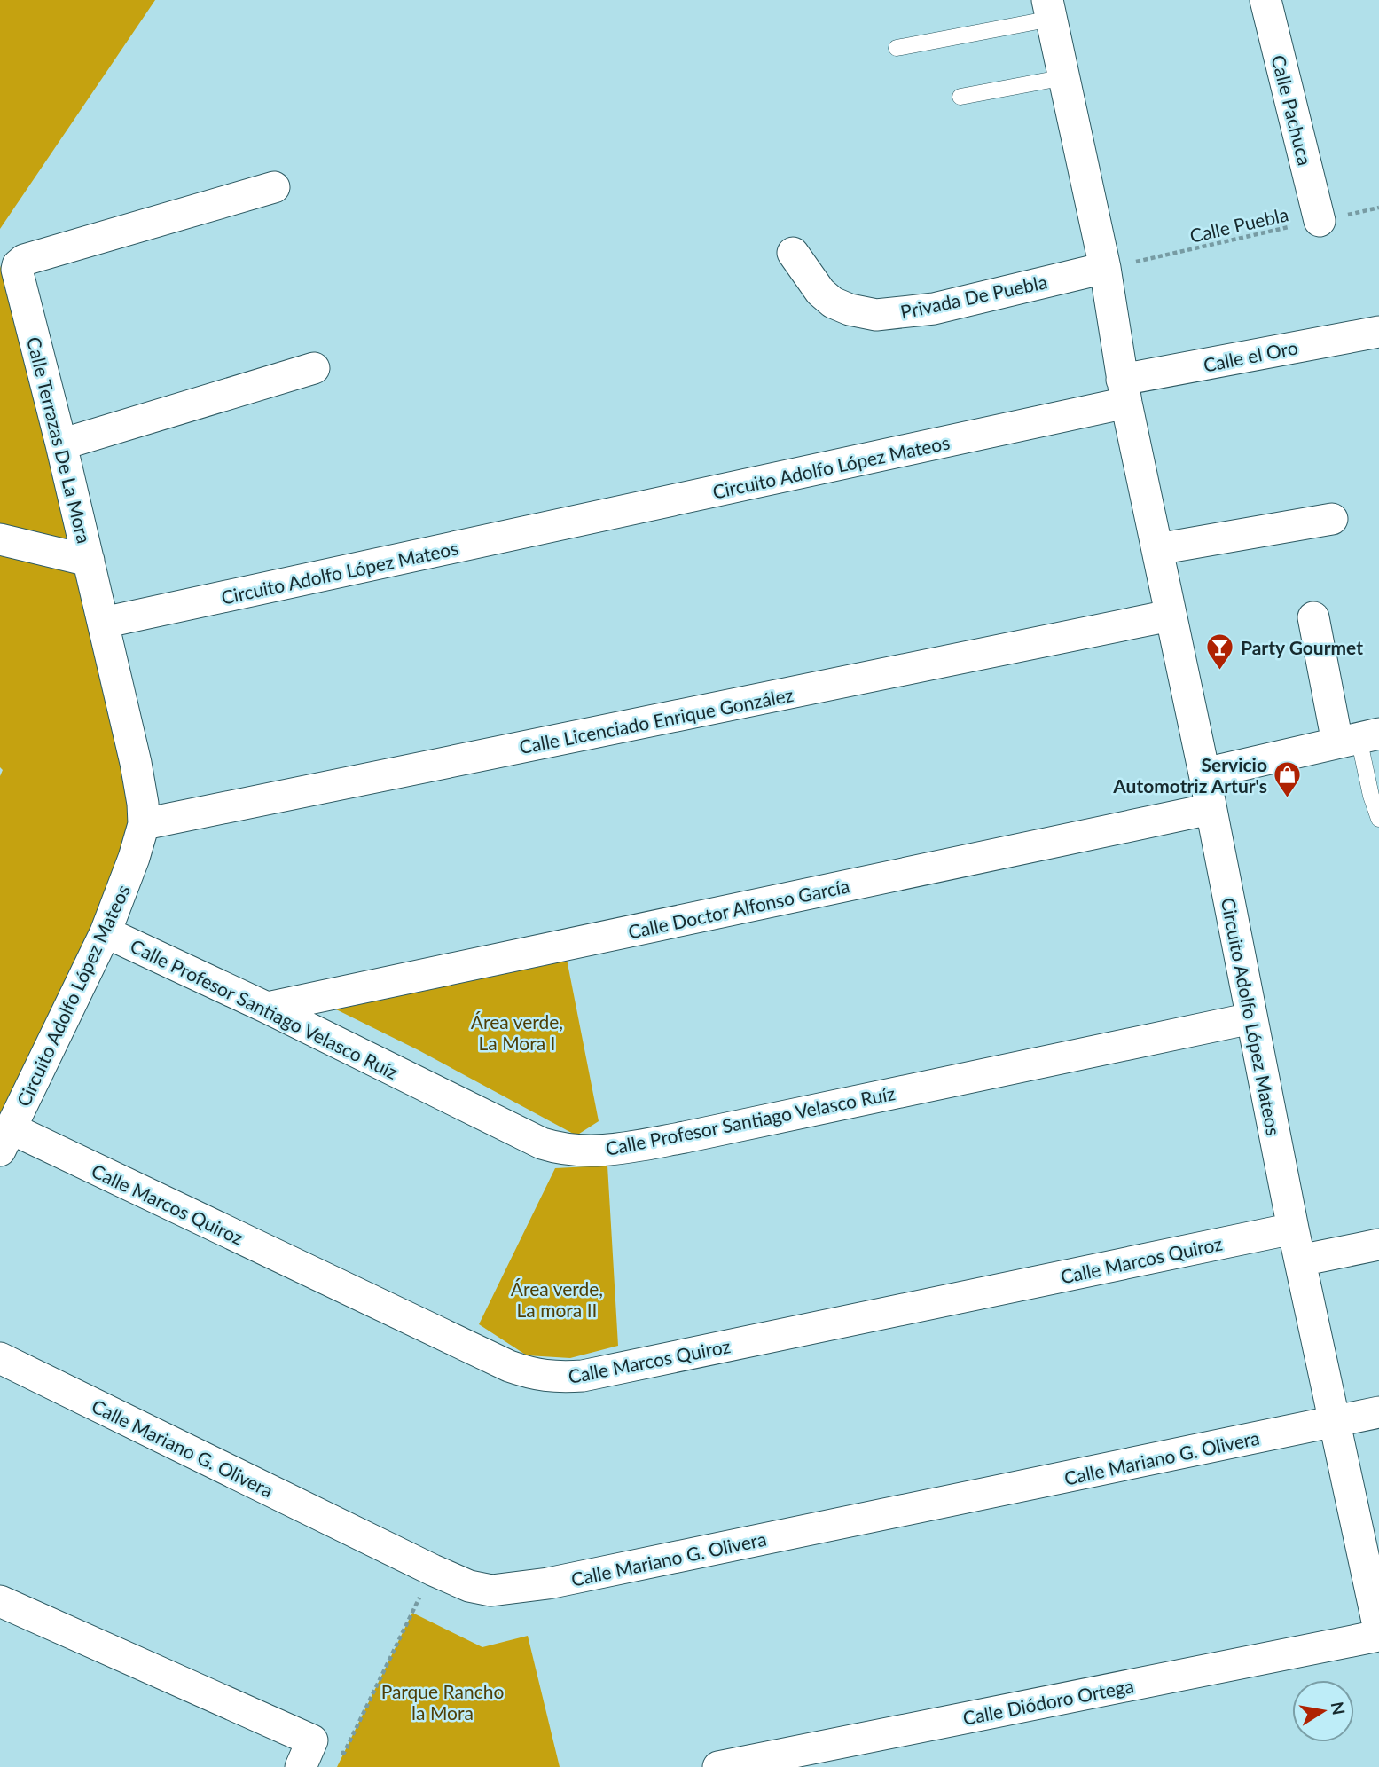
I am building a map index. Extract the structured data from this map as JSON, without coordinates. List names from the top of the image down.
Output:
{
  "streets": {
    "street": [
      "Calle Pachuca",
      "Privada De Puebla",
      "Calle el Oro",
      "Calle Terrazas De La Mora",
      "Circuito Adolfo López Mateos",
      "Calle Licenciado Enrique González",
      "Calle Doctor Alfonso García",
      "Calle Profesor Santiago Velasco Ruíz",
      "Calle Marcos Quiroz",
      "Calle Mariano G. Olivera",
      "Calle Diódoro Ortega"
    ],
    "path": ["Calle Puebla"]
  },
  "crossings": [
    ["Calle Pachuca", "Calle Puebla"],
    ["Calle Puebla", "Privada De Puebla"],
    ["Calle Puebla", "Circuito Adolfo López Mateos"],
    ["Privada De Puebla", "Circuito Adolfo López Mateos"],
    ["Calle el Oro", "Circuito Adolfo López Mateos"],
    ["Calle Terrazas De La Mora", "Circuito Adolfo López Mateos"],
    ["Circuito Adolfo López Mateos", "Calle Licenciado Enrique González"],
    ["Circuito Adolfo López Mateos", "Calle Doctor Alfonso García"],
    ["Circuito Adolfo López Mateos", "Calle Profesor Santiago Velasco Ruíz"],
    ["Circuito Adolfo López Mateos", "Calle Marcos Quiroz"],
    ["Circuito Adolfo López Mateos", "Calle Mariano G. Olivera"],
    ["Calle Doctor Alfonso García", "Calle Profesor Santiago Velasco Ruíz"]
  ],
  "parks": ["Área verde, La Mora I", "Área verde, La mora II", "Parque Rancho la Mora"],
  "places": {
    "bar": ["Party Gourmet"],
    "shop": ["Servicio Automotriz Artur's"]
  },
  "north": "right"
}
